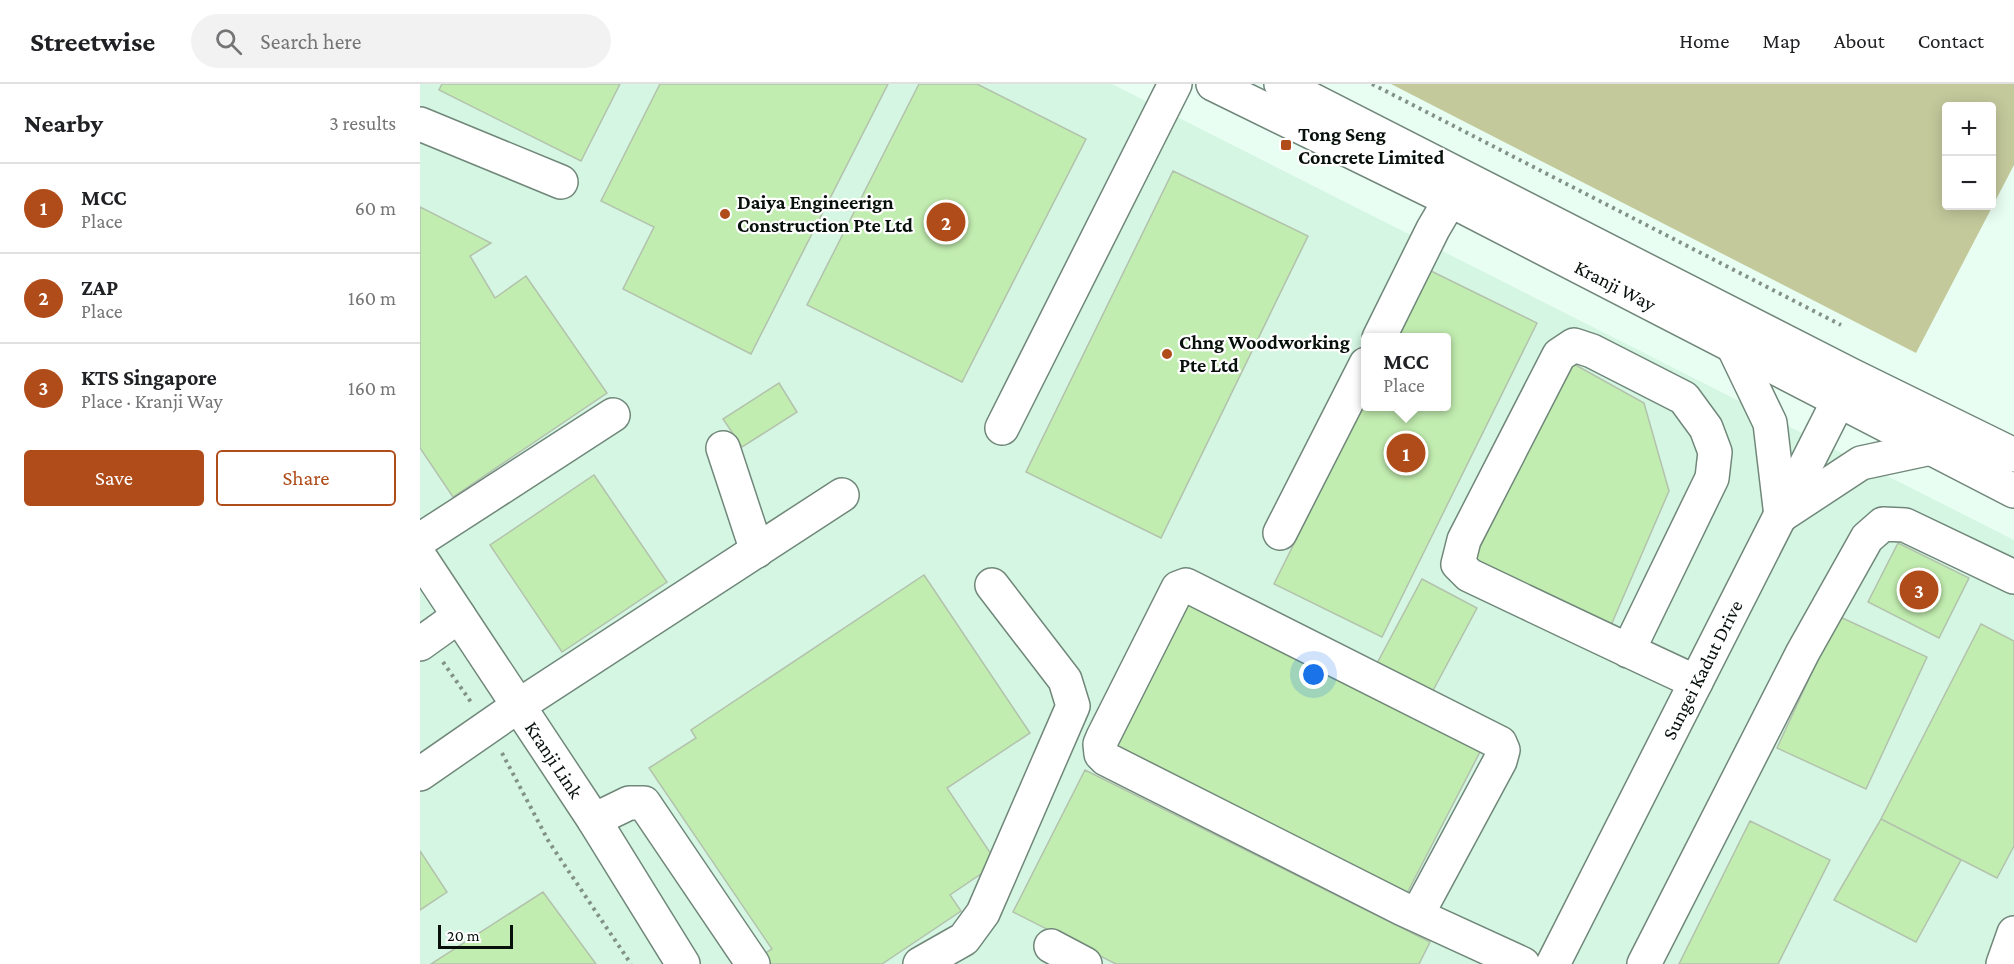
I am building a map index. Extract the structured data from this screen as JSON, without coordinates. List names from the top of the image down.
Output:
{
  "streets": {
    "main road": ["Kranji Way", "Sungei Kadut Drive", "Kranji Link"]
  },
  "crossings": [
    ["Kranji Way", "Sungei Kadut Drive"]
  ],
  "places": {
    "transit": ["Tong Seng Concrete Limited"],
    "other": ["Daiya Engineerign Construction Pte Ltd", "Chng Woodworking Pte Ltd"]
  },
  "scale_bar": "20 m",
  "page": {
    "header": "Streetwise",
    "search": "Search here",
    "nav": [
      "Home",
      "Map",
      "About",
      "Contact"
    ],
    "heading": ["Nearby", "3 results"],
    "map_buttons": ["+", "−"],
    "list": [
      {
        "mark": "1",
        "name": "MCC",
        "note": "Place",
        "value": "60 m"
      },
      {
        "mark": "2",
        "name": "ZAP",
        "note": "Place",
        "value": "160 m"
      },
      {
        "mark": "3",
        "name": "KTS Singapore",
        "note": "Place · Kranji Way",
        "value": "160 m"
      }
    ],
    "pins": ["2", "1", "3"],
    "popup": ["MCC", "Place"],
    "buttons": ["Save", "Share"],
    "scale": "20 m"
  }
}
